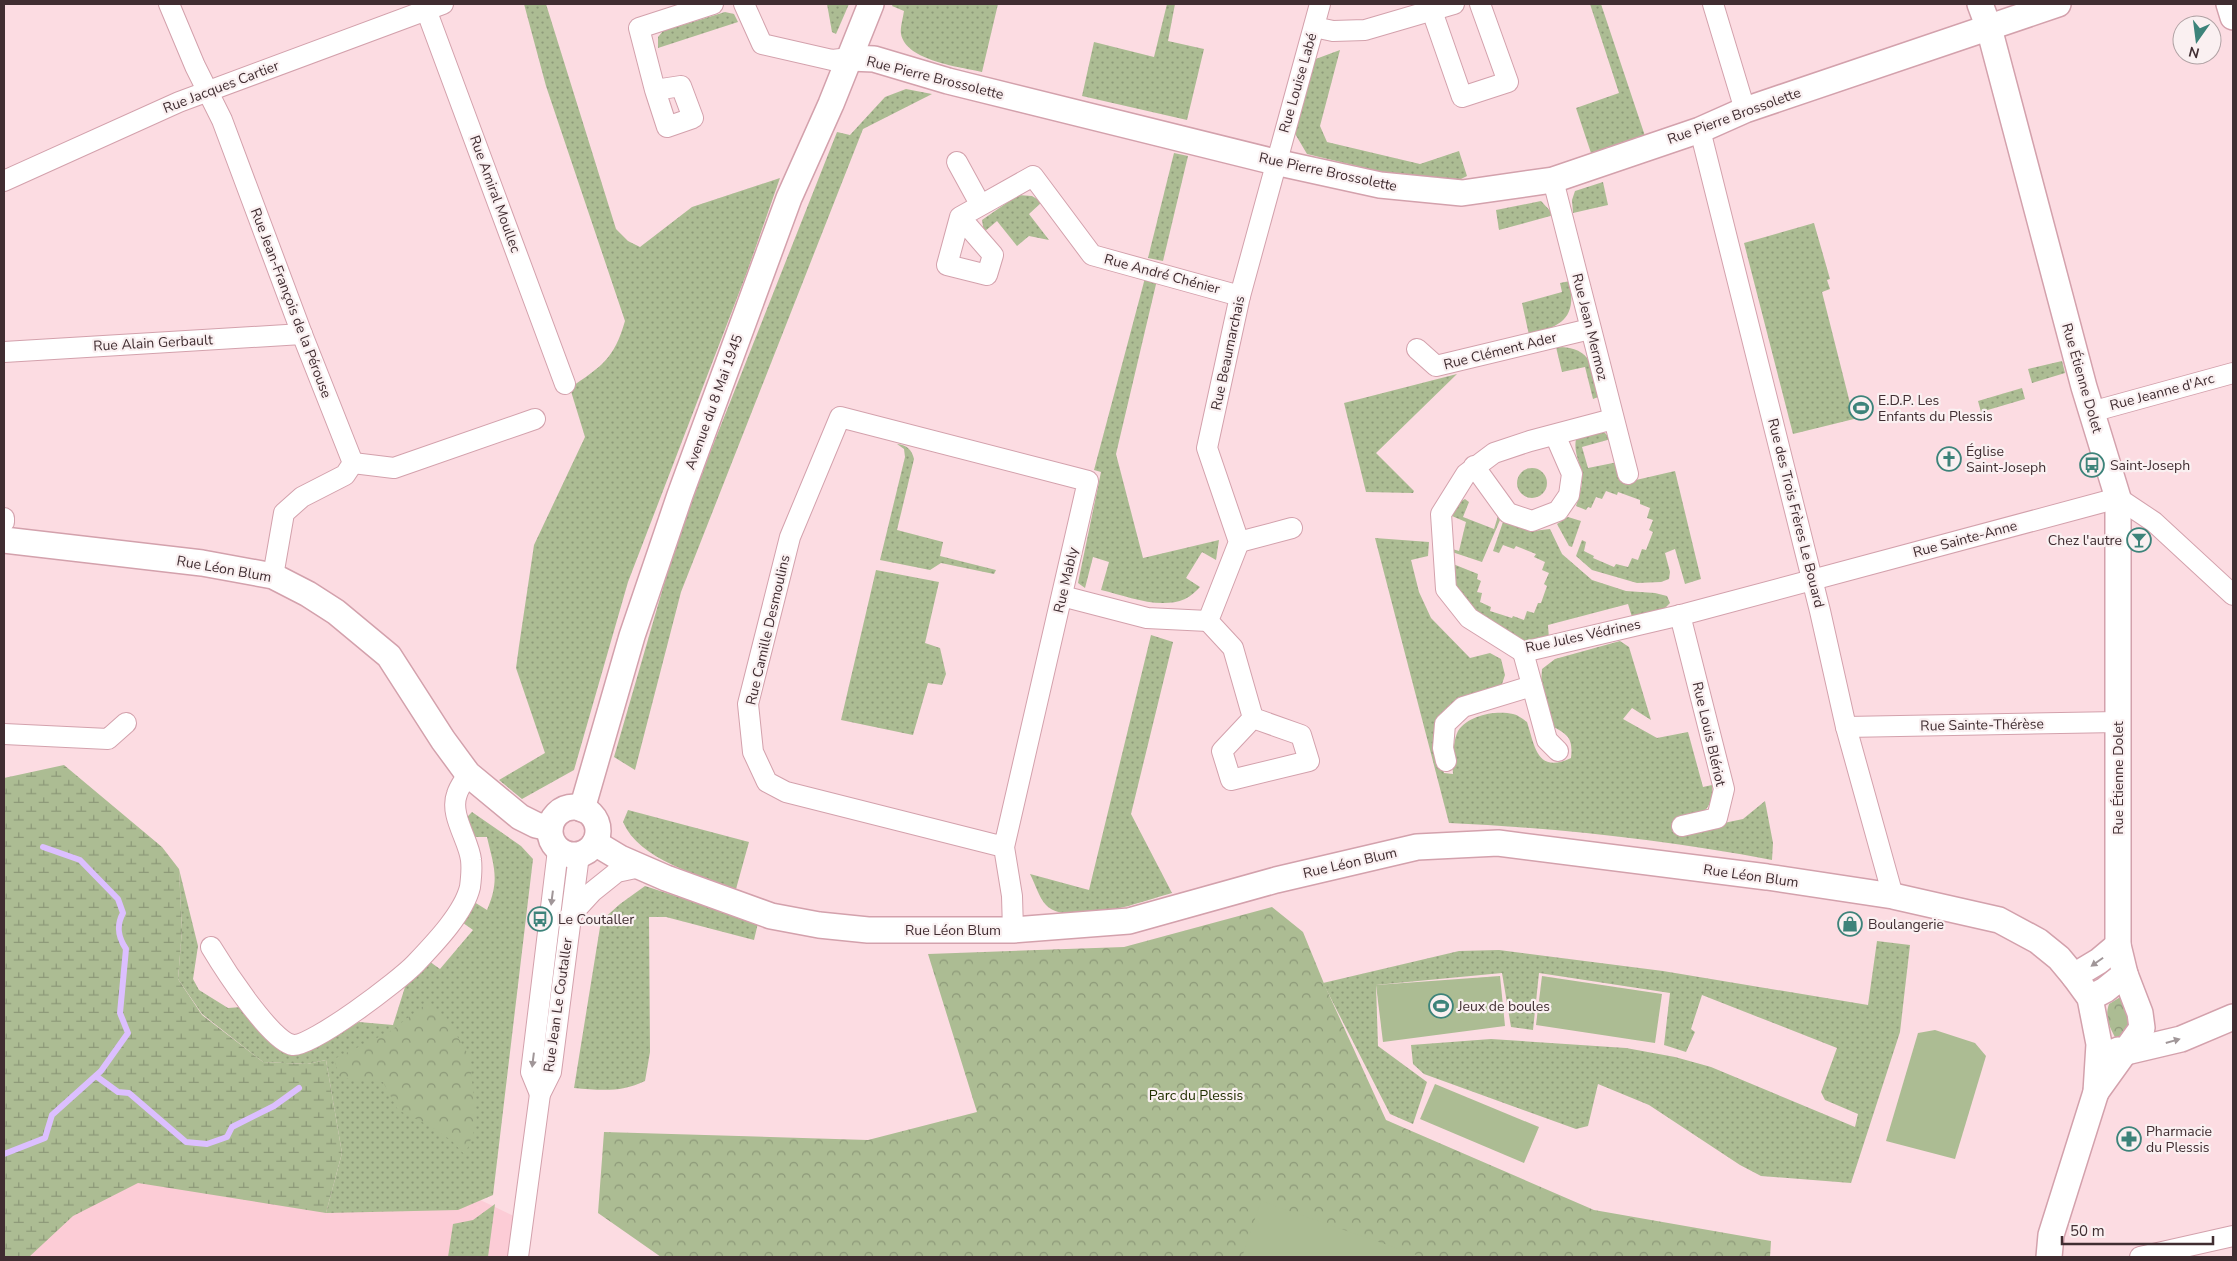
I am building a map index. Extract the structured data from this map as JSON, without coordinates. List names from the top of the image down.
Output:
{
  "streets": {
    "street": [
      "Rue Pierre Brossolette",
      "Rue Louise Labé",
      "Rue Jacques Cartier",
      "Rue Amiral Moullec",
      "Rue André Chénier",
      "Rue Jean-François de la Pérouse",
      "Rue Jean Mermoz",
      "Rue Alain Gerbault",
      "Rue Clément Ader",
      "Rue Beaumarchais",
      "Rue Étienne Dolet",
      "Rue Jeanne d'Arc",
      "Avenue du 8 Mai 1945",
      "Rue des Trois Frères Le Bouard",
      "Rue Sainte-Anne",
      "Rue Léon Blum",
      "Rue Mably",
      "Rue Camille Desmoulins",
      "Rue Jules Védrines",
      "Rue Sainte-Thérèse",
      "Rue Louis Blériot",
      "Rue Jean Le Coutaller"
    ]
  },
  "crossings": [
    ["Rue Pierre Brossolette", "Rue Louise Labé"],
    ["Rue Pierre Brossolette", "Rue Jean Mermoz"],
    ["Rue Pierre Brossolette", "Rue Beaumarchais"],
    ["Rue Pierre Brossolette", "Rue Étienne Dolet"],
    ["Rue Pierre Brossolette", "Avenue du 8 Mai 1945"],
    ["Rue Pierre Brossolette", "Rue des Trois Frères Le Bouard"],
    ["Rue Louise Labé", "Rue Beaumarchais"],
    ["Rue Jacques Cartier", "Rue Amiral Moullec"],
    ["Rue Jacques Cartier", "Rue Jean-François de la Pérouse"],
    ["Rue André Chénier", "Rue Beaumarchais"],
    ["Rue Jean-François de la Pérouse", "Rue Alain Gerbault"],
    ["Rue Jean Mermoz", "Rue Clément Ader"],
    ["Rue Jean Mermoz", "Rue Jules Védrines"],
    ["Rue Étienne Dolet", "Rue Jeanne d'Arc"],
    ["Rue Étienne Dolet", "Rue Sainte-Anne"],
    ["Rue Étienne Dolet", "Rue Sainte-Thérèse"],
    ["Rue des Trois Frères Le Bouard", "Rue Sainte-Anne"],
    ["Rue des Trois Frères Le Bouard", "Rue Léon Blum"],
    ["Rue des Trois Frères Le Bouard", "Rue Jules Védrines"],
    ["Rue des Trois Frères Le Bouard", "Rue Sainte-Thérèse"],
    ["Rue Sainte-Anne", "Rue Jules Védrines"],
    ["Rue Léon Blum", "Rue Mably"],
    ["Rue Léon Blum", "Rue Jean Le Coutaller"],
    ["Rue Mably", "Rue Camille Desmoulins"],
    ["Rue Jules Védrines", "Rue Louis Blériot"]
  ],
  "parks": ["Parc du Plessis"],
  "places": {
    "sports": ["E.D.P. Les Enfants du Plessis", "Jeux de boules"],
    "church": ["Église Saint-Joseph"],
    "bus stop": ["Saint-Joseph", "Le Coutaller"],
    "bar": ["Chez l'autre"],
    "shop": ["Boulangerie"],
    "pharmacy": ["Pharmacie du Plessis"]
  },
  "scale_bar": "50 m",
  "north": "bottom"
}
